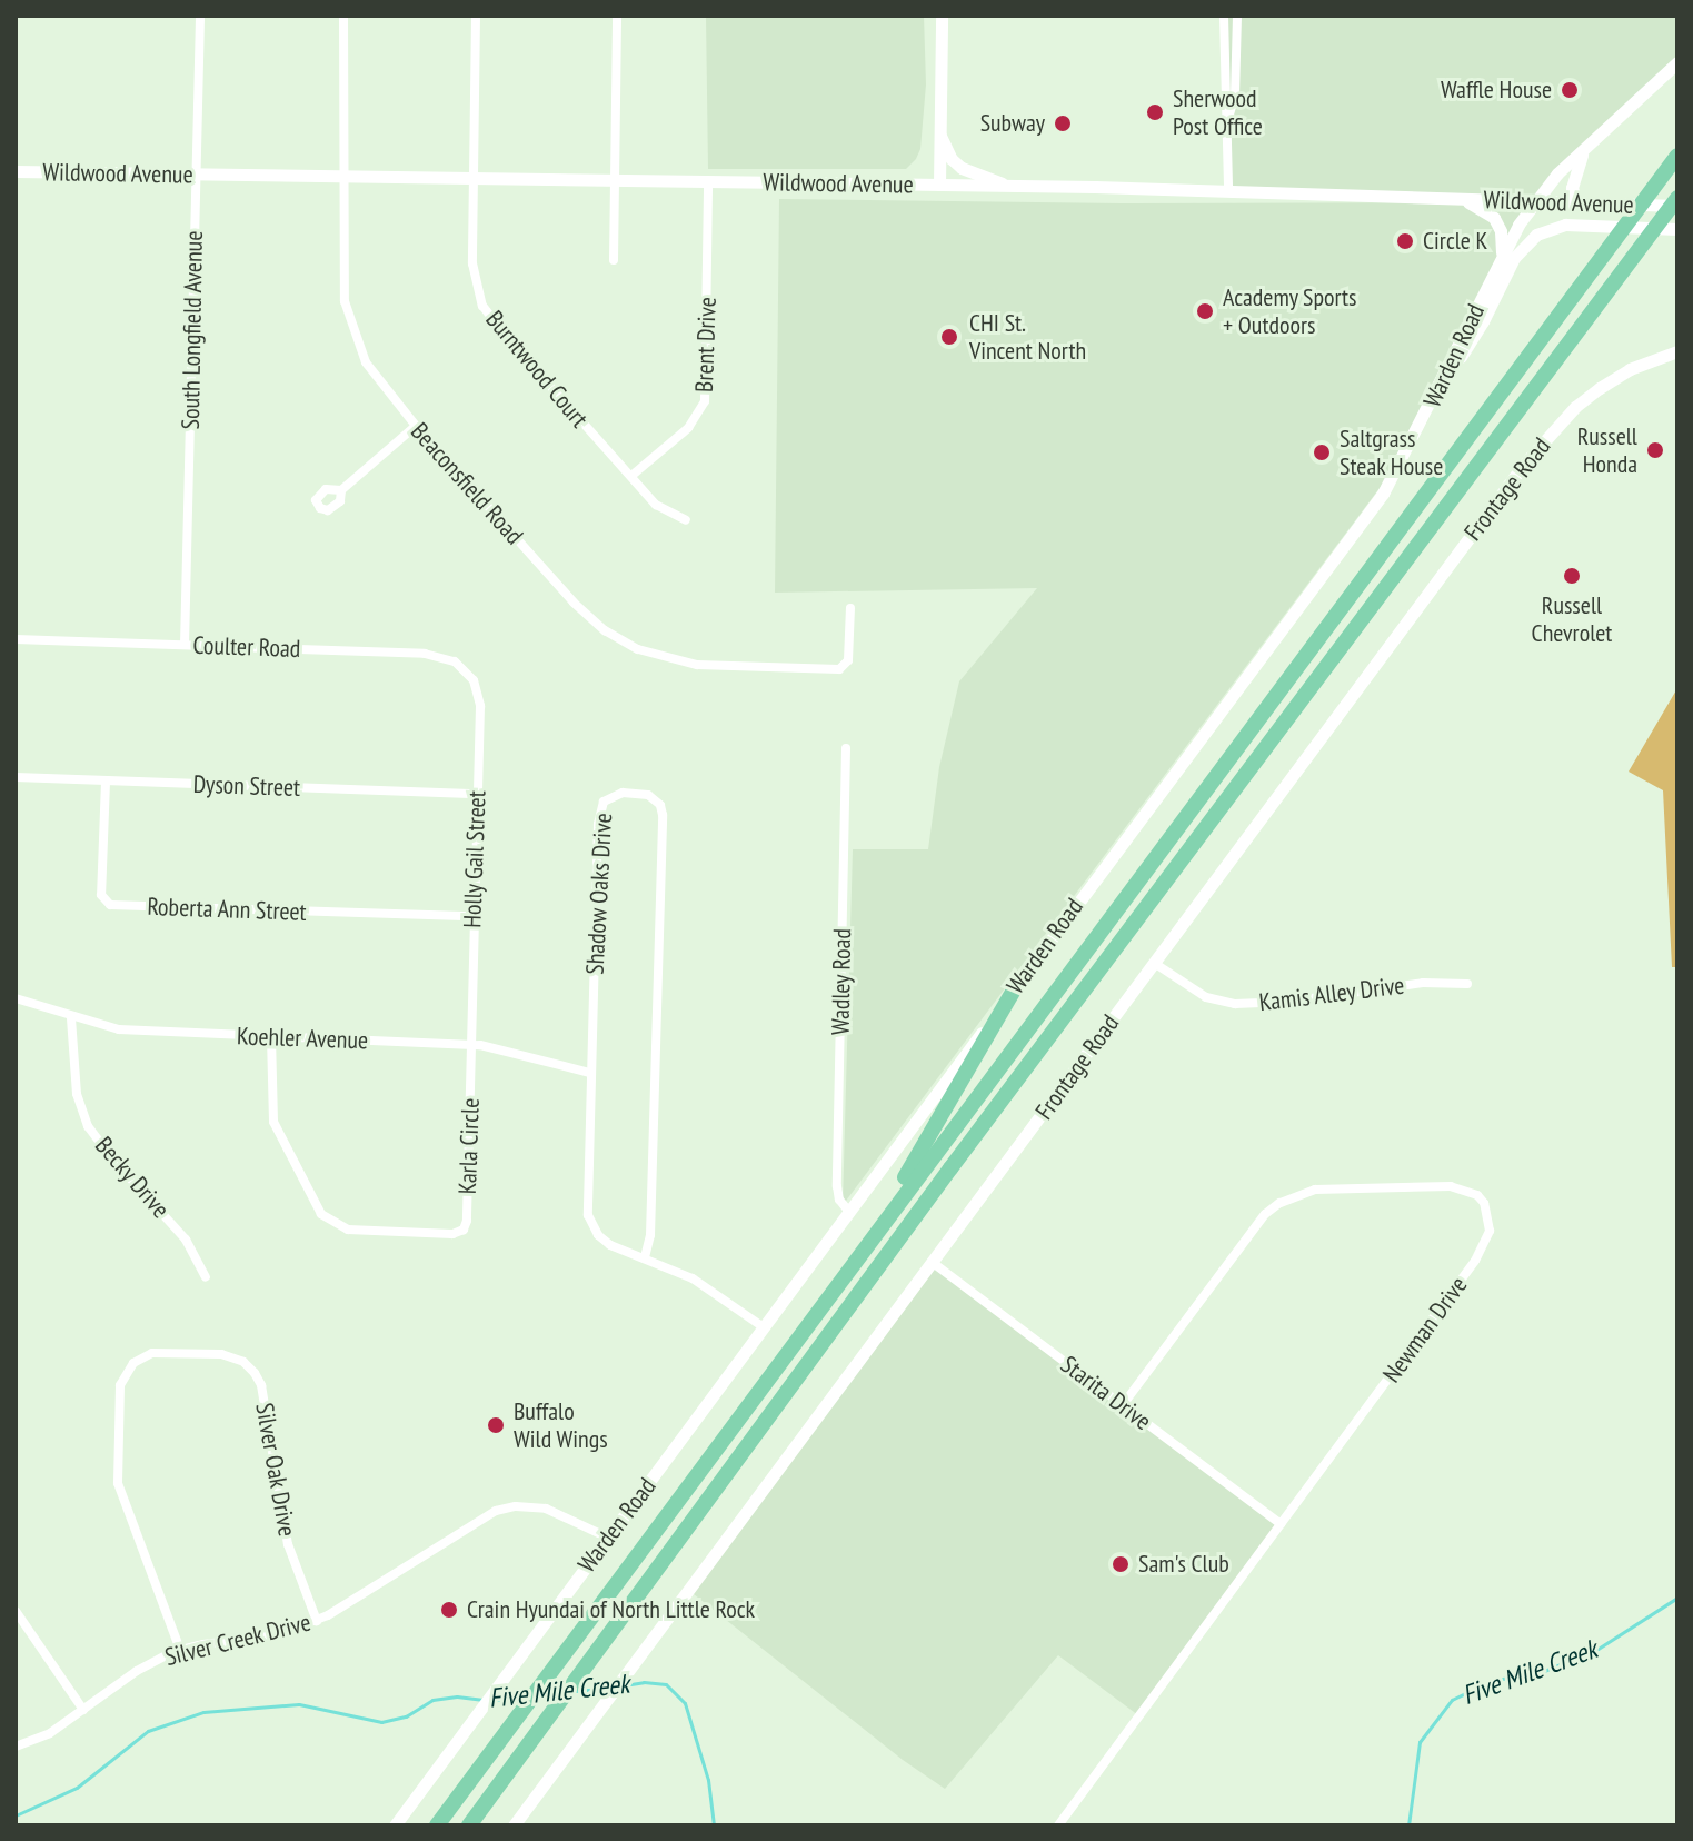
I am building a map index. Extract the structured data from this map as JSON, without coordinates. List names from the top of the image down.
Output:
{
  "streets": {
    "main road": ["Wildwood Avenue", "Warden Road", "Frontage Road"],
    "street": [
      "South Longfield Avenue",
      "Brent Drive",
      "Burntwood Court",
      "Beaconsfield Road",
      "Coulter Road",
      "Dyson Street",
      "Holly Gail Street",
      "Shadow Oaks Drive",
      "Roberta Ann Street",
      "Wadley Road",
      "Kamis Alley Drive",
      "Koehler Avenue",
      "Karla Circle",
      "Becky Drive",
      "Newman Drive",
      "Starita Drive",
      "Silver Oak Drive",
      "Silver Creek Drive"
    ]
  },
  "crossings": [
    ["Wildwood Avenue", "South Longfield Avenue"],
    ["Wildwood Avenue", "Brent Drive"],
    ["Wildwood Avenue", "Warden Road"],
    ["Wildwood Avenue", "Burntwood Court"],
    ["Wildwood Avenue", "Beaconsfield Road"],
    ["South Longfield Avenue", "Coulter Road"],
    ["Brent Drive", "Burntwood Court"],
    ["Warden Road", "Shadow Oaks Drive"],
    ["Warden Road", "Wadley Road"],
    ["Warden Road", "Silver Creek Drive"],
    ["Frontage Road", "Kamis Alley Drive"],
    ["Frontage Road", "Starita Drive"],
    ["Coulter Road", "Holly Gail Street"],
    ["Dyson Street", "Holly Gail Street"],
    ["Dyson Street", "Roberta Ann Street"],
    ["Holly Gail Street", "Roberta Ann Street"],
    ["Holly Gail Street", "Koehler Avenue"],
    ["Holly Gail Street", "Karla Circle"],
    ["Shadow Oaks Drive", "Koehler Avenue"],
    ["Koehler Avenue", "Karla Circle"],
    ["Koehler Avenue", "Becky Drive"],
    ["Newman Drive", "Starita Drive"],
    ["Silver Oak Drive", "Silver Creek Drive"]
  ],
  "water": ["Five Mile Creek"],
  "places": [
    "Waffle House",
    "Sherwood Post Office",
    "Subway",
    "Circle K",
    "Academy Sports + Outdoors",
    "CHI St. Vincent North",
    "Russell Honda",
    "Saltgrass Steak House",
    "Russell Chevrolet",
    "Buffalo Wild Wings",
    "Sam's Club",
    "Crain Hyundai of North Little Rock"
  ]
}
